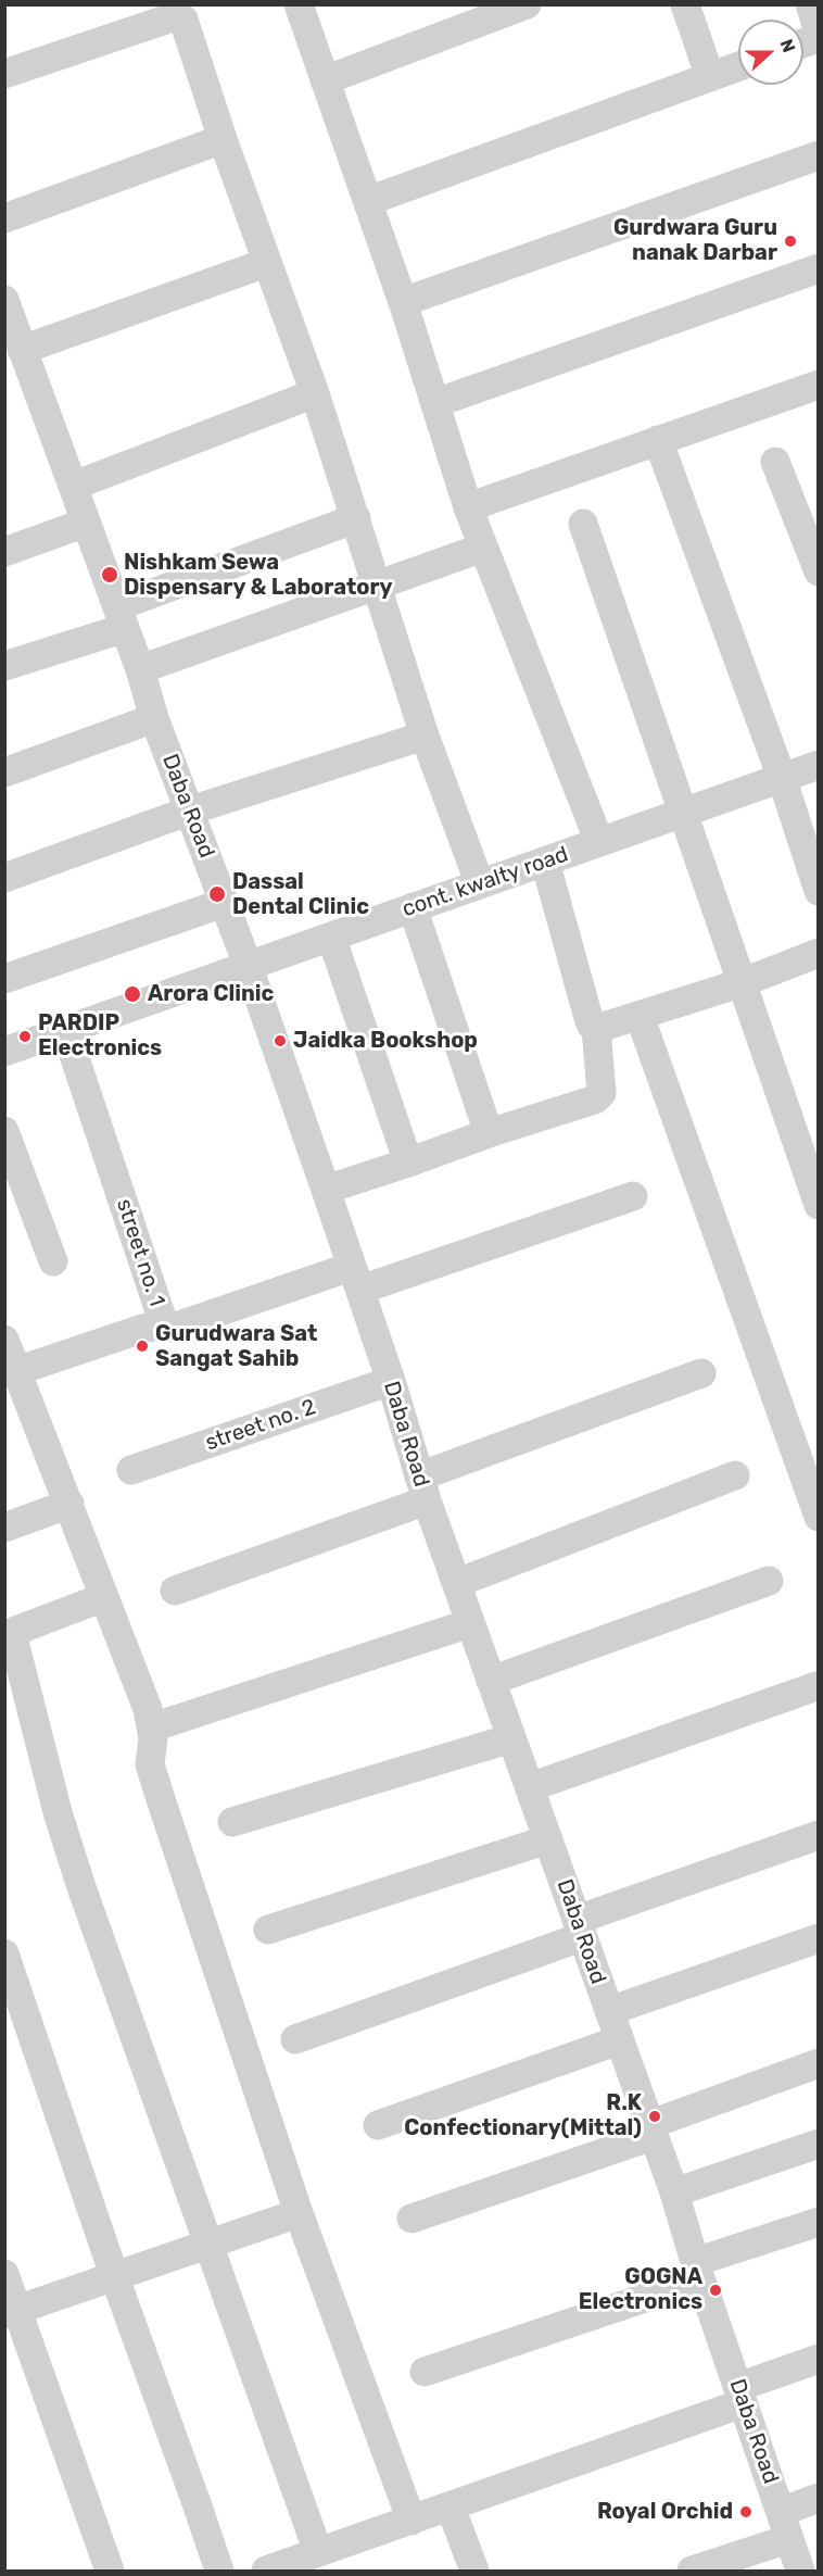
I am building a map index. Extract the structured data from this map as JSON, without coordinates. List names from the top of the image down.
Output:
{
  "streets": {
    "street": [
      "Daba Road",
      "cont. kwalty road",
      "street no. 1",
      "street no. 2"
    ]
  },
  "crossings": [
    ["Daba Road", "cont. kwalty road"],
    ["Daba Road", "street no. 1"],
    ["Daba Road", "street no. 2"],
    ["cont. kwalty road", "street no. 1"]
  ],
  "places": [
    "Gurdwara Guru nanak Darbar",
    "Nishkam Sewa Dispensary & Laboratory",
    "Dassal Dental Clinic",
    "Arora Clinic",
    "PARDIP Electronics",
    "Jaidka Bookshop",
    "Gurudwara Sat Sangat Sahib",
    "R.K Confectionary(Mittal)",
    "GOGNA Electronics",
    "Royal Orchid"
  ],
  "north": "right"
}
